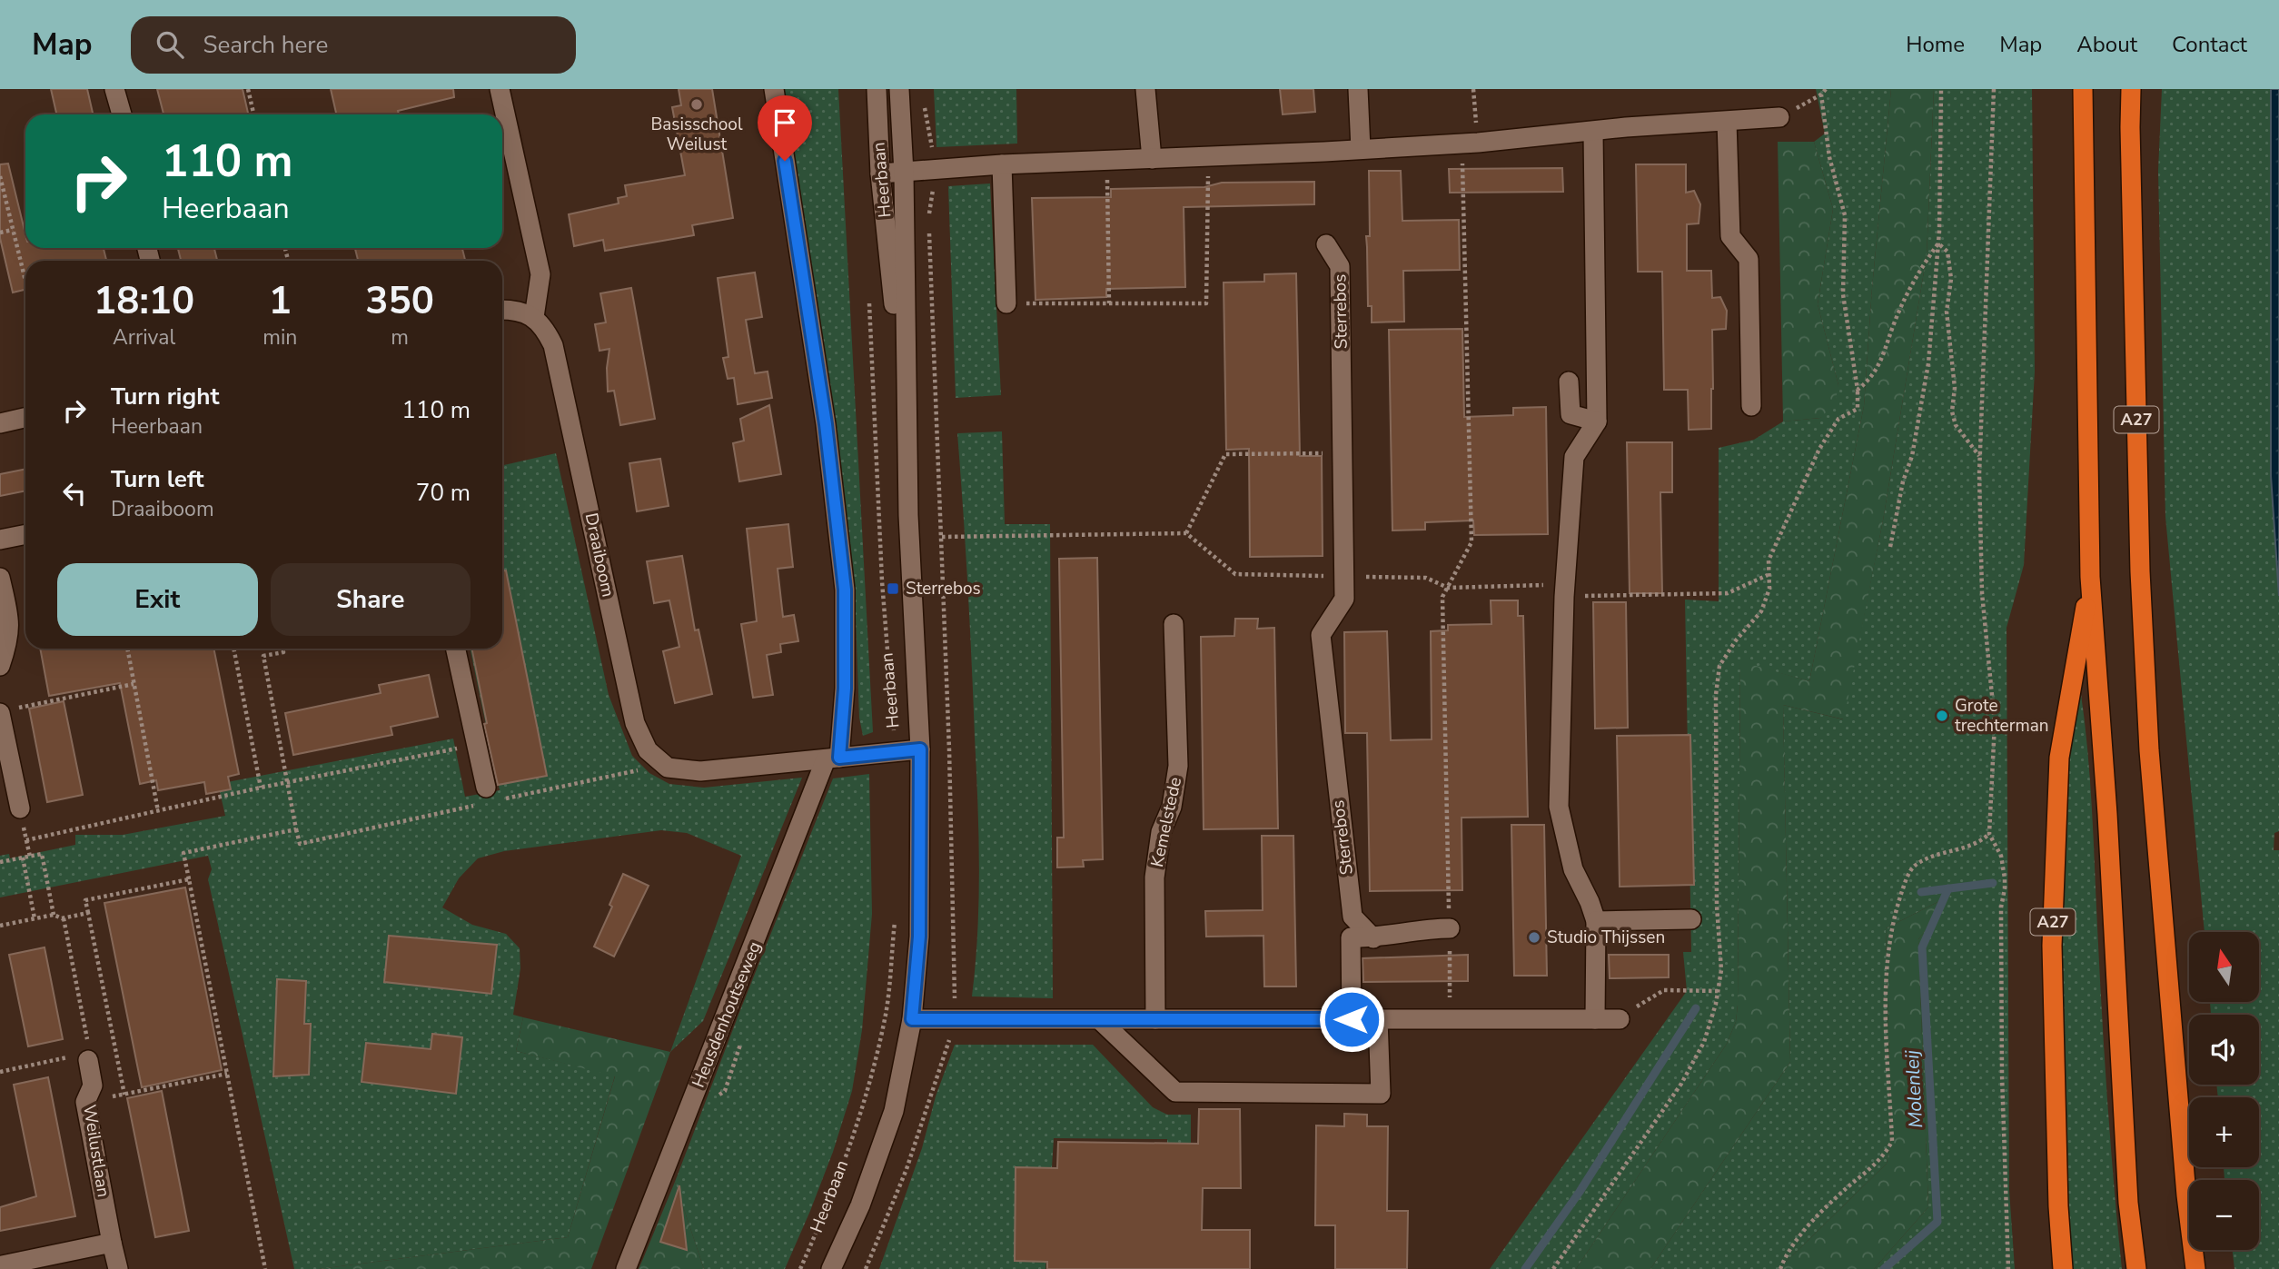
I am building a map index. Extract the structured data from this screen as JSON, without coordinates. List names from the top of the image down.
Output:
{
  "streets": {
    "highway": ["A27"],
    "street": [
      "Heerbaan",
      "Sterrebos",
      "Draaiboom",
      "Kemelstede",
      "Heusdenhoutseweg",
      "Weilustlaan"
    ]
  },
  "water": ["Molenleij"],
  "places": {
    "other": ["Basisschool Weilust", "Grote trechterman", "Studio Thijssen"],
    "transit": ["Sterrebos"]
  },
  "north": "top",
  "page": {
    "header": "Map",
    "search": "Search here",
    "nav": [
      "Home",
      "Map",
      "About",
      "Contact"
    ],
    "turn": ["110 m", "Heerbaan"],
    "eta": [
      "18:10",
      "Arrival",
      "1",
      "min",
      "350",
      "m"
    ],
    "list": [
      {
        "name": "Turn right",
        "note": "Heerbaan",
        "value": "110 m"
      },
      {
        "name": "Turn left",
        "note": "Draaiboom",
        "value": "70 m"
      }
    ],
    "buttons": ["Exit", "Share"],
    "map_buttons": ["+", "−"]
  }
}
